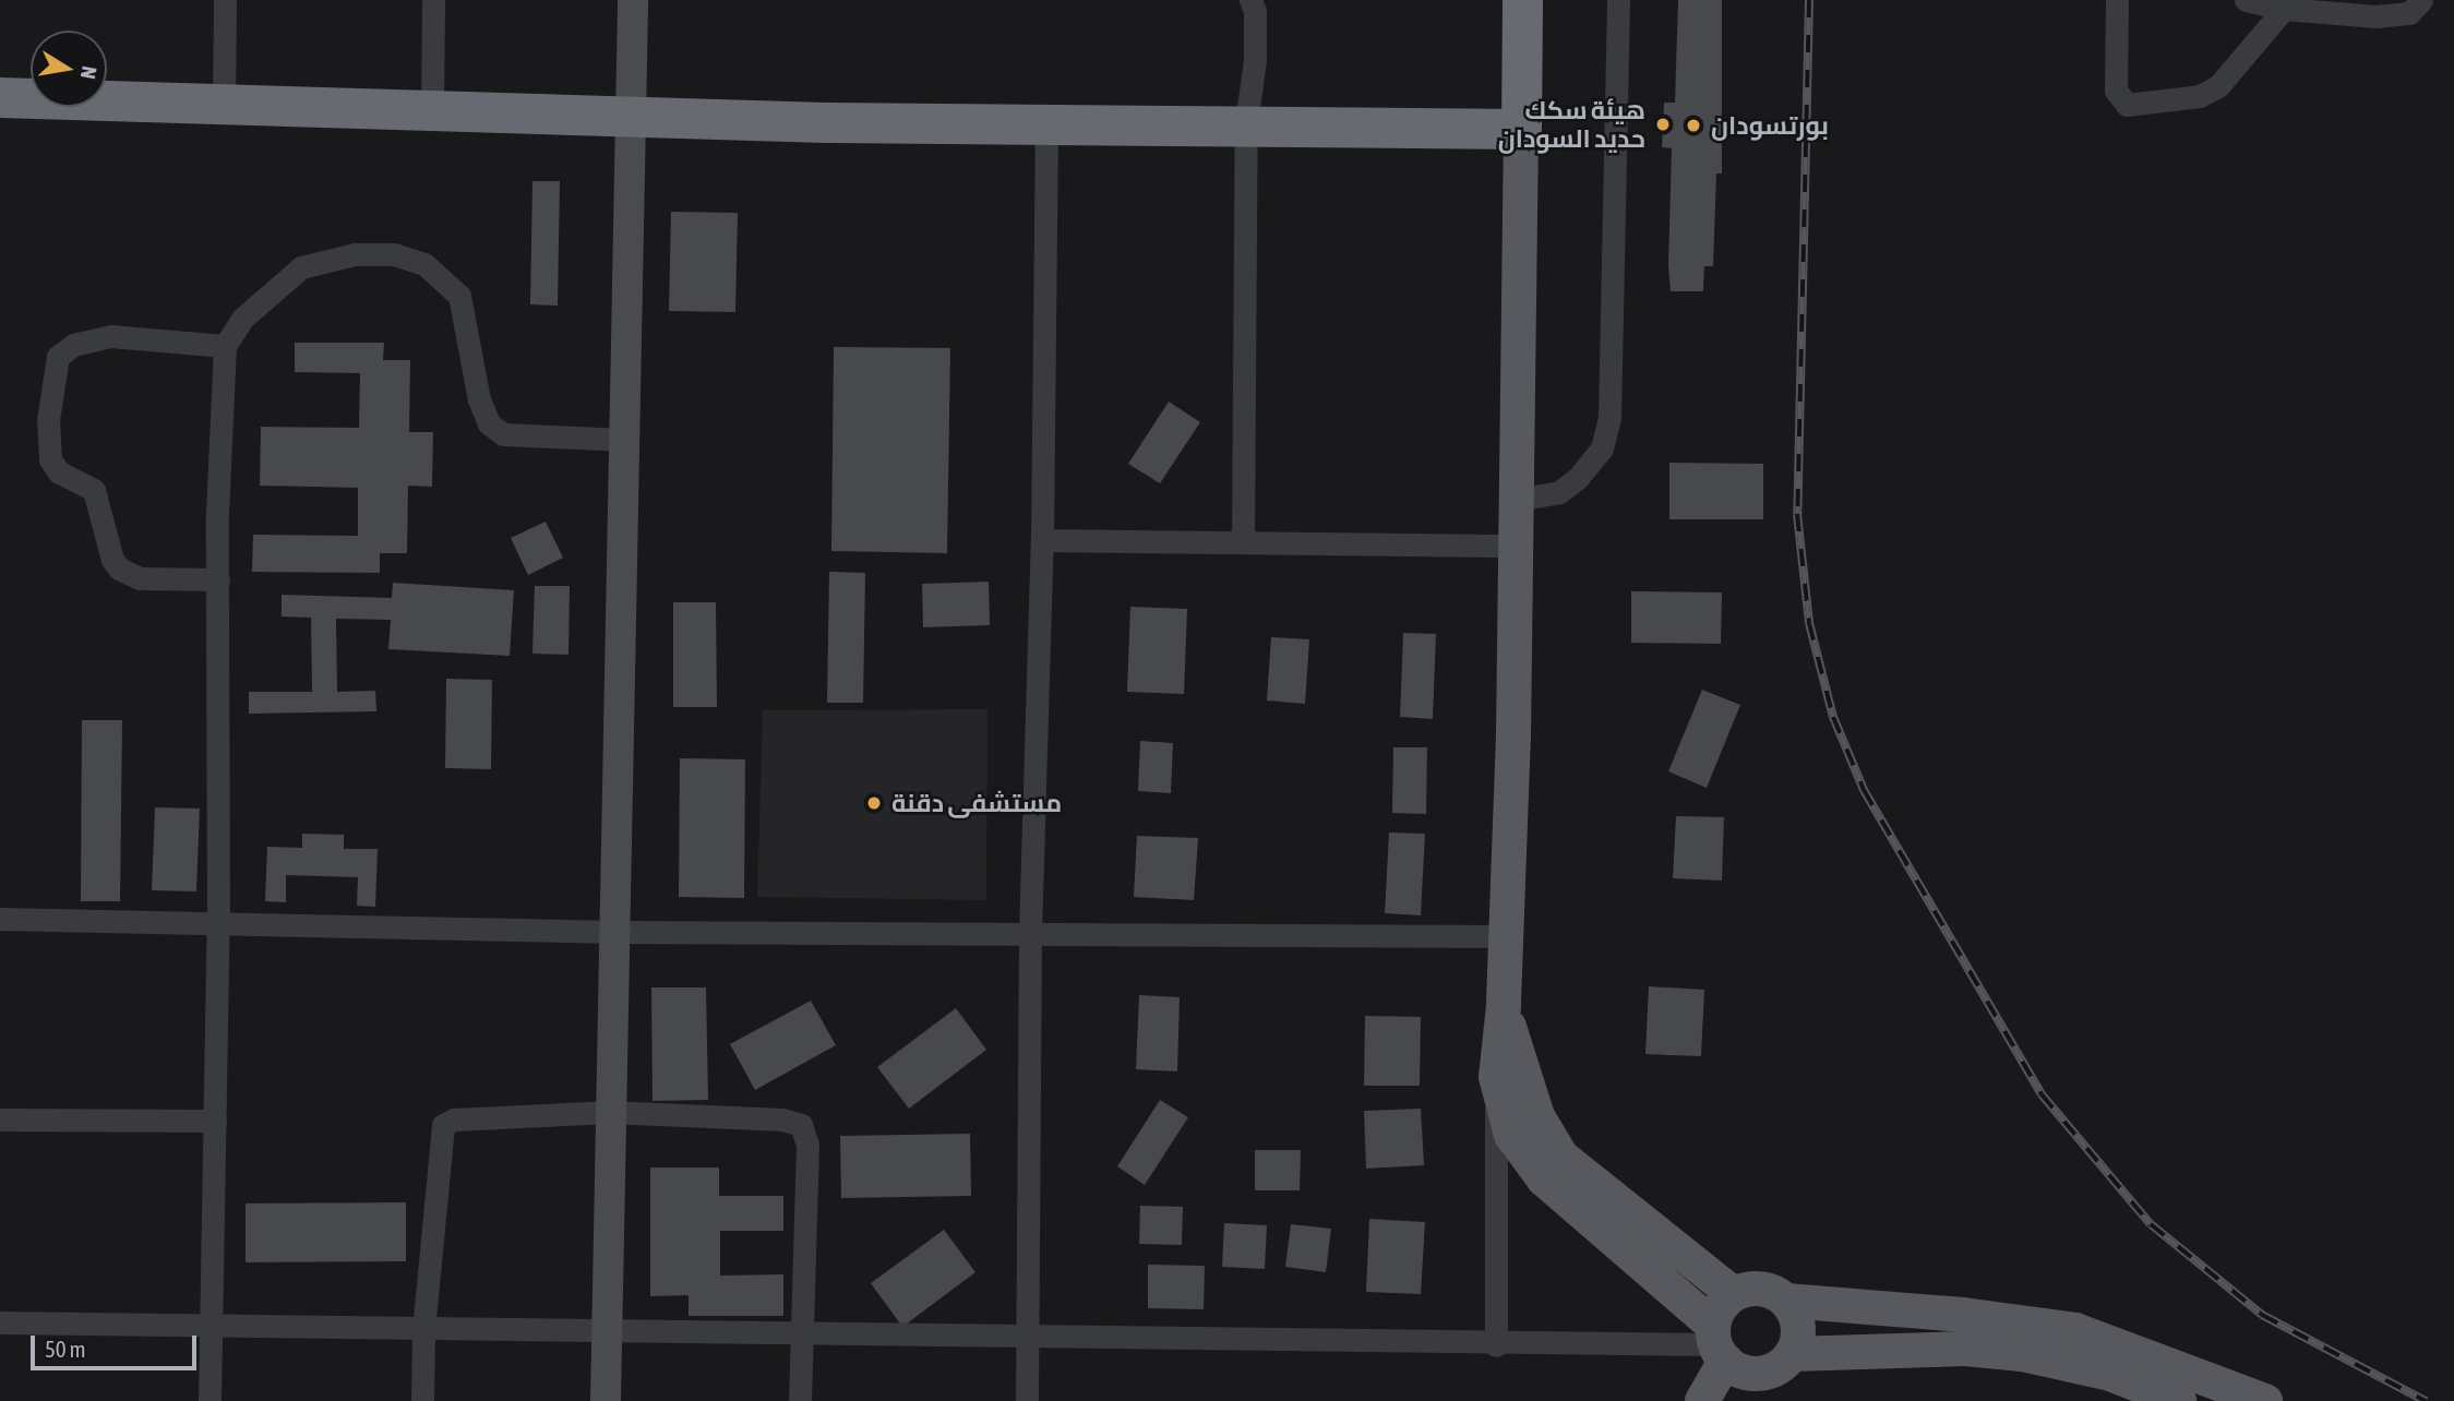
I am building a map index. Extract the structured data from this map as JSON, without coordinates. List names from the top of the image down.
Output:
{
  "places": ["هيئة سكك حديد السودان", "بورتسودان", "مستشفى دقنة"],
  "scale_bar": "50 m",
  "north": "right"
}
